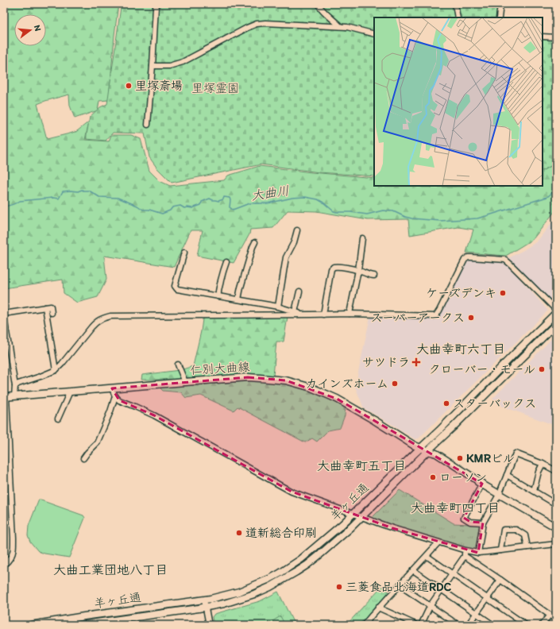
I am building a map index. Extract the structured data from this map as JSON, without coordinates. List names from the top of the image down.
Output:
{
  "streets": {
    "main road": ["仁別大曲線", "羊ヶ丘通"]
  },
  "crossings": [
    ["仁別大曲線", "羊ヶ丘通"]
  ],
  "districts": [
    "大曲幸町六丁目",
    "大曲幸町五丁目",
    "大曲幸町四丁目",
    "大曲工業団地八丁目"
  ],
  "water": ["大曲川"],
  "parks": ["里塚霊園"],
  "places": {
    "other": [
      "里塚斎場",
      "ケーズデンキ",
      "スーパーアークス",
      "クローバー・モール",
      "カインズホーム",
      "スターバックス",
      "KMRビル",
      "ローソン",
      "道新総合印刷",
      "三菱食品北海道RDC"
    ],
    "health": ["サツドラ"]
  },
  "north": "right"
}
